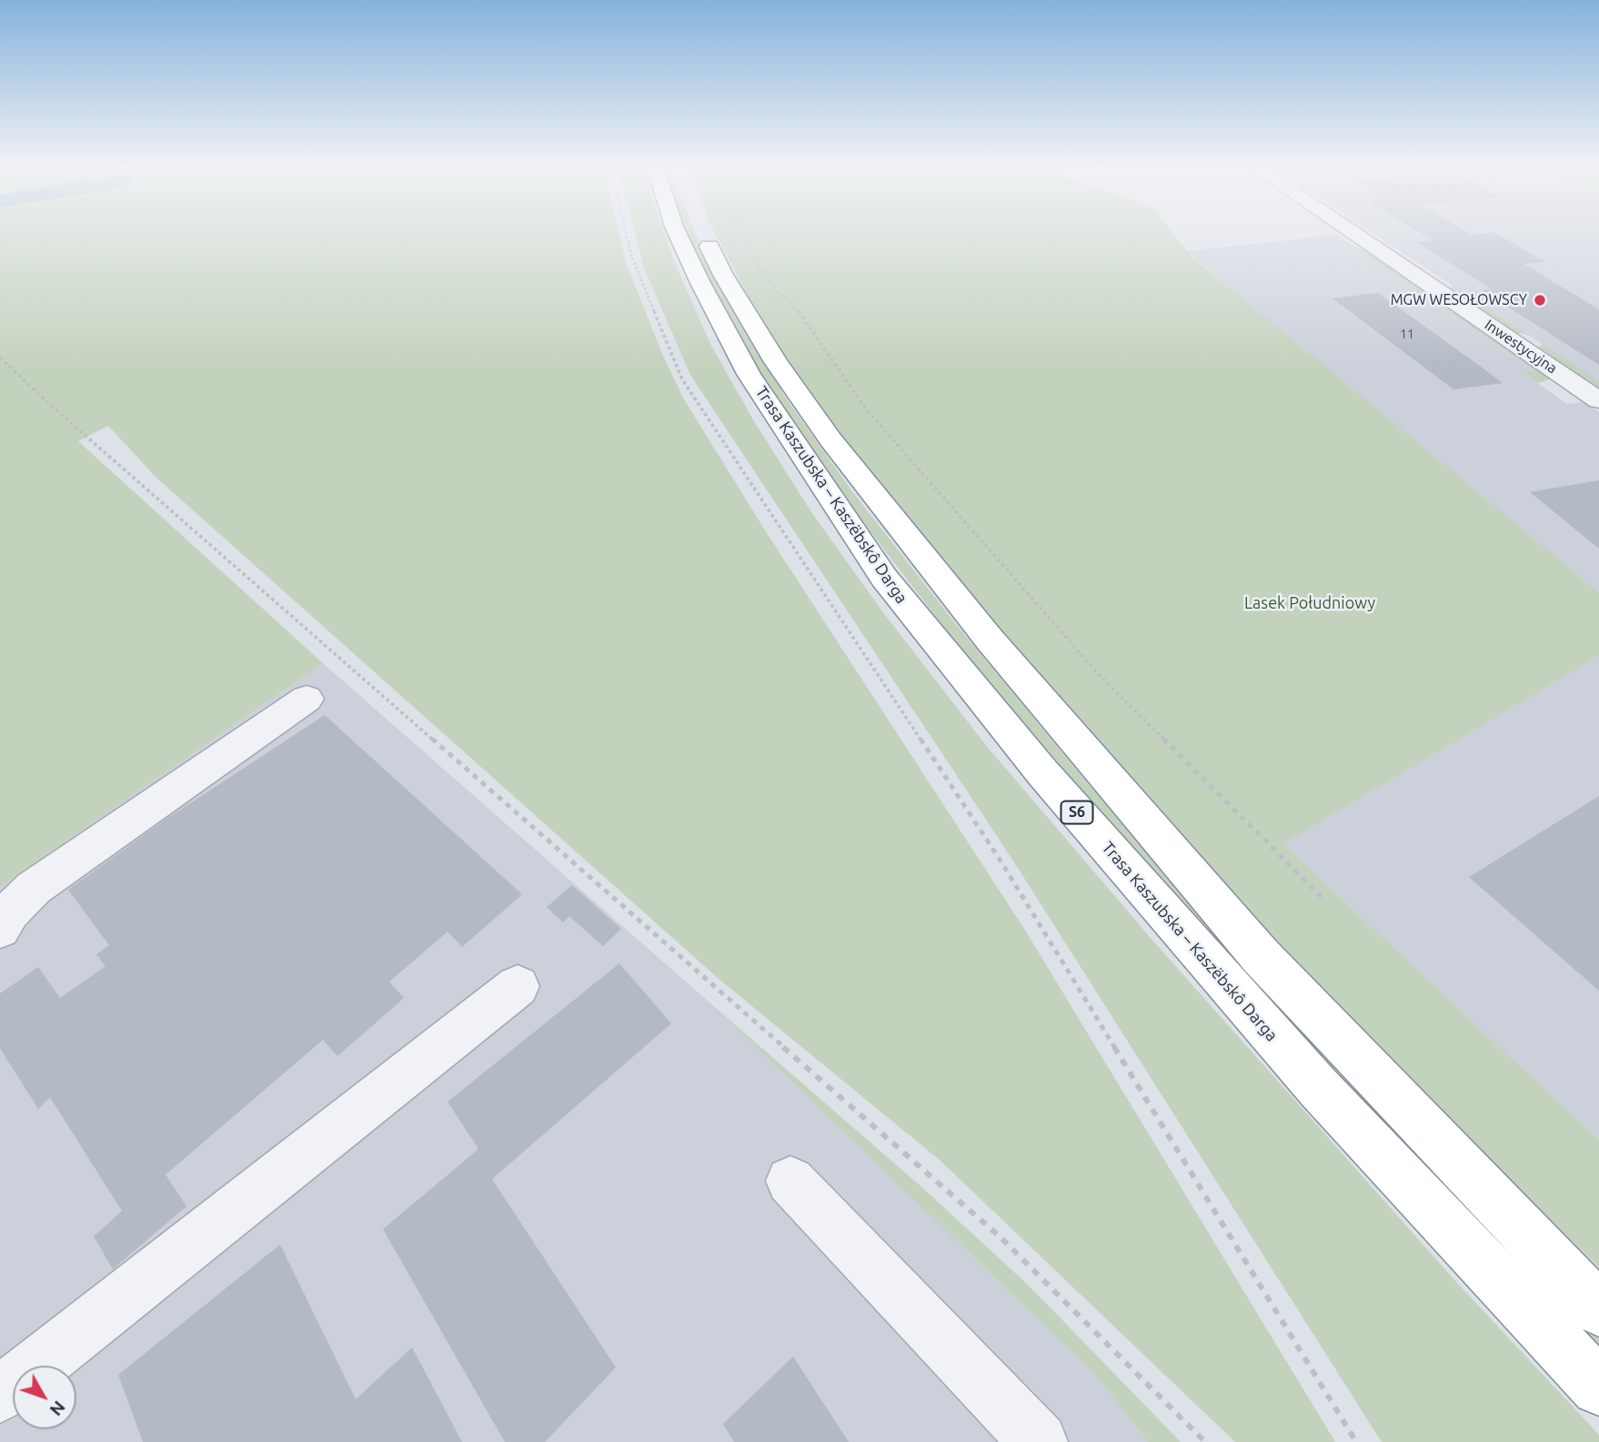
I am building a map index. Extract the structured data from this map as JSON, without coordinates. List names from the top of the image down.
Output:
{
  "streets": {
    "highway": ["Trasa Kaszubska – Kaszëbskô Darga", "S6"],
    "street": ["Inwestycyjna"]
  },
  "parks": ["Lasek Południowy"],
  "places": ["MGW WESOŁOWSCY"],
  "house_numbers": ["11"],
  "north": "bottom right"
}
